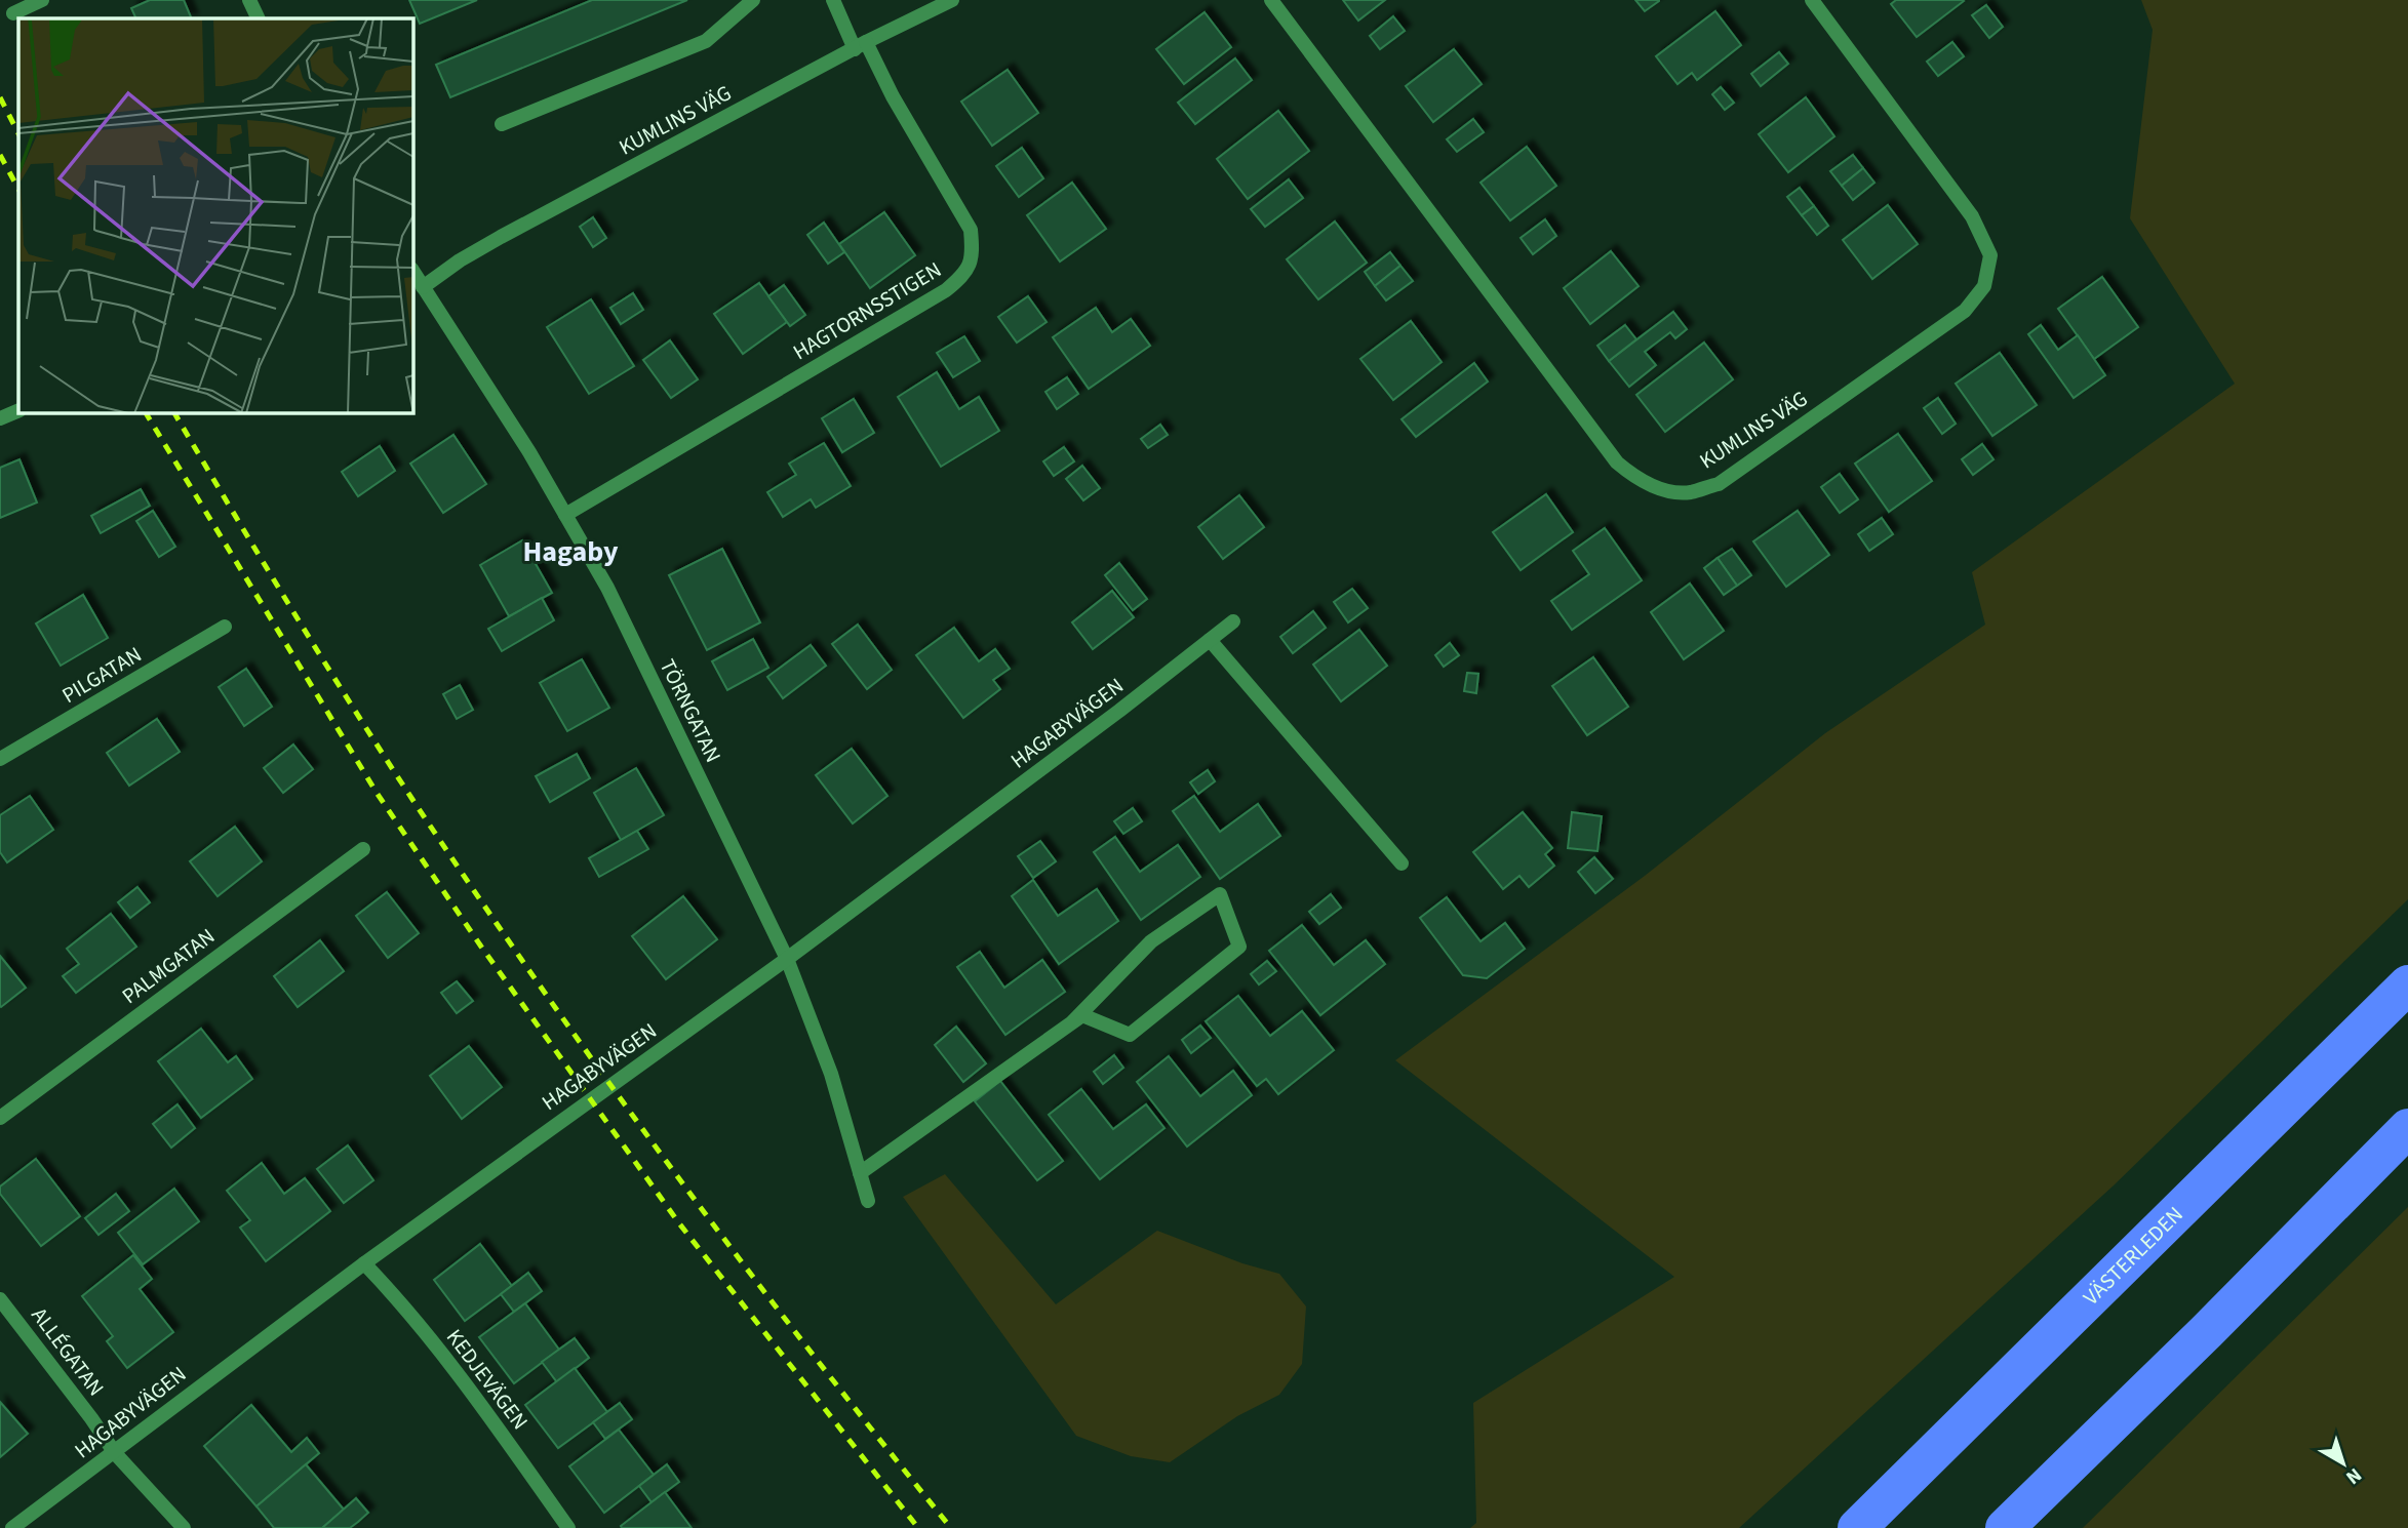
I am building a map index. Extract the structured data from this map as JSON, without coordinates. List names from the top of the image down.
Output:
{
  "streets": {
    "highway": ["VÄSTERLEDEN"],
    "street": [
      "KUMLINS VÄG",
      "HAGTORNSSTIGEN",
      "PILGATAN",
      "TÖRNGATAN",
      "HAGABYVÄGEN",
      "PALMGATAN",
      "ALLÉGATAN",
      "KEDJEVÄGEN"
    ]
  },
  "crossings": [
    ["KUMLINS VÄG", "HAGTORNSSTIGEN"],
    ["KUMLINS VÄG", "TÖRNGATAN"],
    ["HAGTORNSSTIGEN", "TÖRNGATAN"],
    ["TÖRNGATAN", "HAGABYVÄGEN"],
    ["HAGABYVÄGEN", "ALLÉGATAN"],
    ["HAGABYVÄGEN", "KEDJEVÄGEN"]
  ],
  "districts": ["Hagaby"],
  "north": "bottom right"
}
